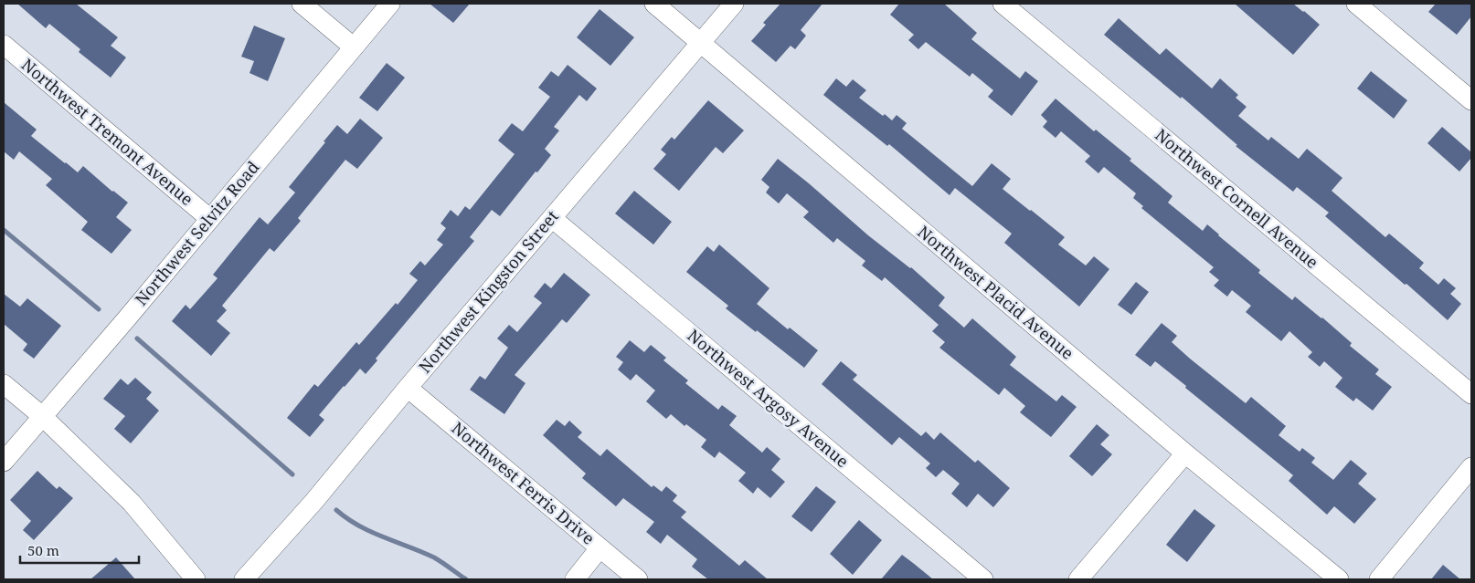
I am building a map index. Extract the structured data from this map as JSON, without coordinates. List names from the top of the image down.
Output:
{
  "streets": {
    "street": [
      "Northwest Tremont Avenue",
      "Northwest Cornell Avenue",
      "Northwest Selvitz Road",
      "Northwest Kingston Street",
      "Northwest Placid Avenue",
      "Northwest Argosy Avenue",
      "Northwest Ferris Drive"
    ]
  },
  "crossings": [
    ["Northwest Tremont Avenue", "Northwest Selvitz Road"],
    ["Northwest Kingston Street", "Northwest Placid Avenue"],
    ["Northwest Kingston Street", "Northwest Argosy Avenue"],
    ["Northwest Kingston Street", "Northwest Ferris Drive"]
  ],
  "scale_bar": "50 m"
}
